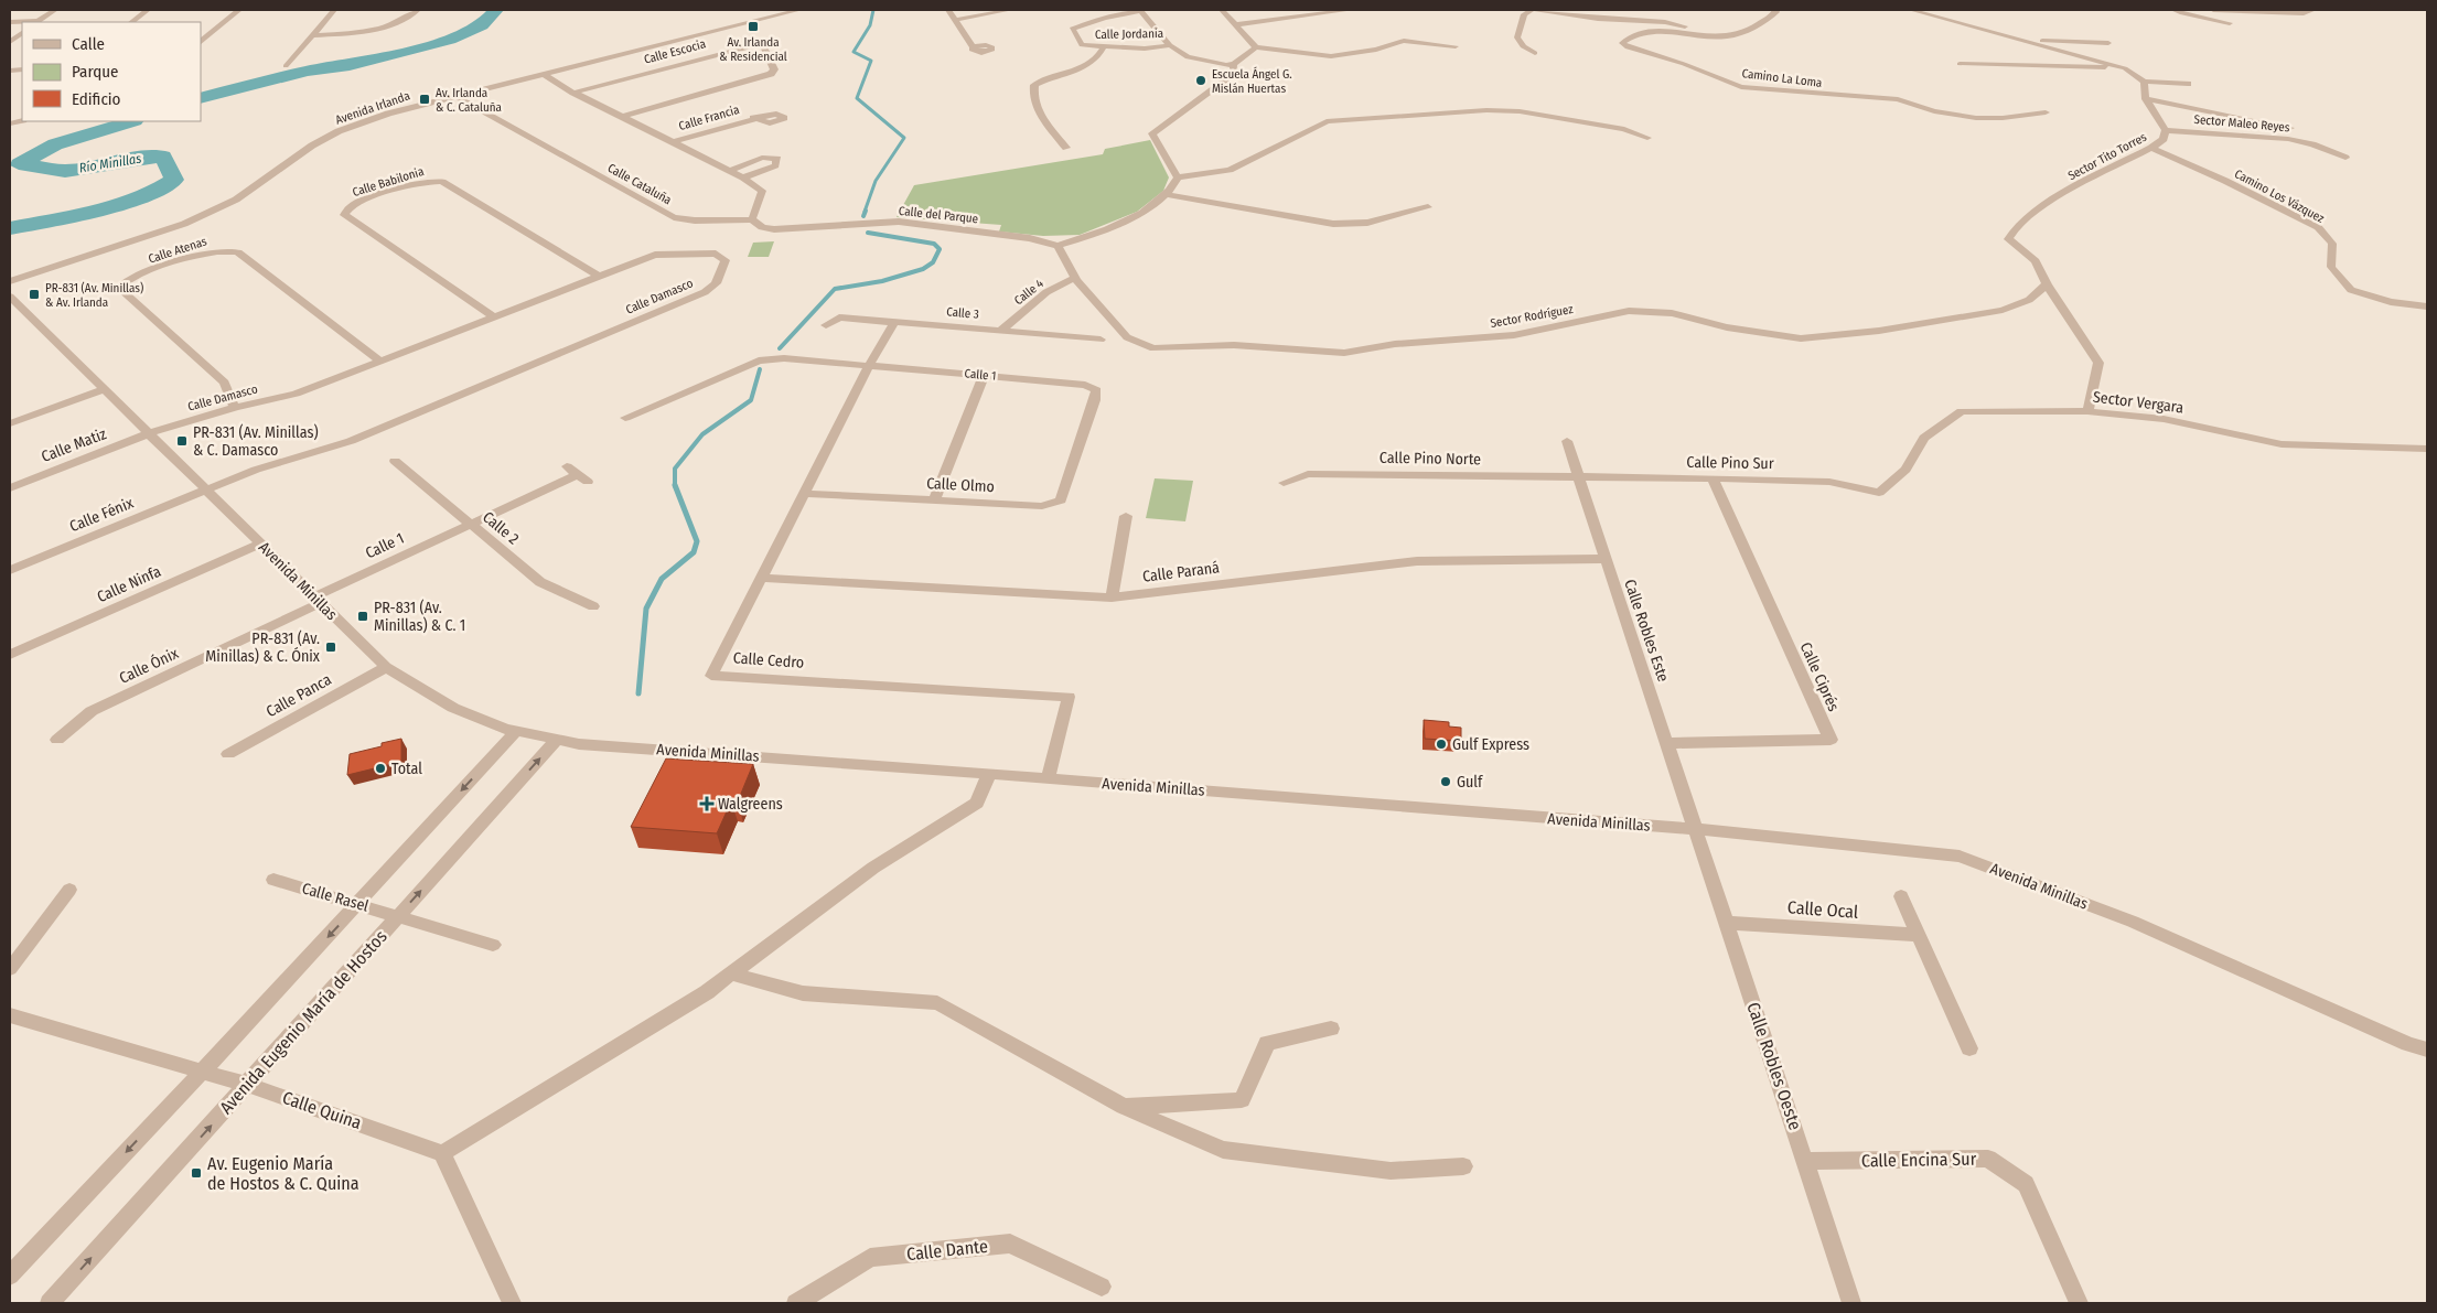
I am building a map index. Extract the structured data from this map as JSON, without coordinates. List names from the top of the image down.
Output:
{
  "streets": {
    "street": [
      "Calle Jordania",
      "Calle Escocia",
      "Camino La Loma",
      "Avenida Irlanda",
      "Calle Francia",
      "Sector Maleo Reyes",
      "Sector Tito Torres",
      "Calle Babilonia",
      "Calle Cataluña",
      "Camino Los Vázquez",
      "Calle del Parque",
      "Calle Atenas",
      "Calle 4",
      "Calle Damasco",
      "Calle 3",
      "Sector Rodríguez",
      "Calle 1",
      "Sector Vergara",
      "Calle Matiz",
      "Calle Pino Norte",
      "Calle Pino Sur",
      "Calle Olmo",
      "Calle Fénix",
      "Calle 2",
      "Calle Paraná",
      "Avenida Minillas",
      "Calle Ninfa",
      "Calle Robles Este",
      "Calle Cedro",
      "Calle Ónix",
      "Calle Ciprés",
      "Calle Panca",
      "Calle Rasel",
      "Calle Ocal",
      "Avenida Eugenio María de Hostos",
      "Calle Robles Oeste",
      "Calle Quina",
      "Calle Encina Sur",
      "Calle Dante"
    ]
  },
  "crossings": [
    ["Avenida Irlanda", "Calle Cataluña"],
    ["Sector Maleo Reyes", "Sector Tito Torres"],
    ["Sector Tito Torres", "Camino Los Vázquez"],
    ["Sector Tito Torres", "Sector Rodríguez"],
    ["Sector Tito Torres", "Sector Vergara"],
    ["Calle Babilonia", "Calle Damasco"],
    ["Calle Cataluña", "Calle del Parque"],
    ["Calle del Parque", "Sector Rodríguez"],
    ["Calle Atenas", "Calle Damasco"],
    ["Calle 4", "Calle 3"],
    ["Calle 4", "Sector Rodríguez"],
    ["Calle Damasco", "Calle Matiz"],
    ["Calle Damasco", "Calle Fénix"],
    ["Calle Damasco", "Avenida Minillas"],
    ["Calle 3", "Calle Cedro"],
    ["Calle 1", "Calle Olmo"],
    ["Calle 1", "Calle 2"],
    ["Calle 1", "Avenida Minillas"],
    ["Calle 1", "Calle Cedro"],
    ["Calle 1", "Calle Ónix"],
    ["Sector Vergara", "Calle Pino Sur"],
    ["Calle Matiz", "Avenida Minillas"],
    ["Calle Pino Norte", "Calle Pino Sur"],
    ["Calle Pino Norte", "Calle Robles Este"],
    ["Calle Pino Sur", "Calle Robles Este"],
    ["Calle Pino Sur", "Calle Ciprés"],
    ["Calle Olmo", "Calle Cedro"],
    ["Calle Fénix", "Avenida Minillas"],
    ["Calle Paraná", "Calle Robles Este"],
    ["Calle Paraná", "Calle Cedro"],
    ["Avenida Minillas", "Calle Ninfa"],
    ["Avenida Minillas", "Calle Robles Este"],
    ["Avenida Minillas", "Calle Cedro"],
    ["Avenida Minillas", "Calle Ónix"],
    ["Avenida Minillas", "Calle Panca"],
    ["Avenida Minillas", "Avenida Eugenio María de Hostos"],
    ["Avenida Minillas", "Calle Robles Oeste"],
    ["Calle Robles Este", "Calle Ciprés"],
    ["Calle Robles Este", "Calle Robles Oeste"],
    ["Calle Rasel", "Avenida Eugenio María de Hostos"],
    ["Calle Ocal", "Calle Robles Oeste"],
    ["Avenida Eugenio María de Hostos", "Calle Quina"],
    ["Calle Robles Oeste", "Calle Encina Sur"]
  ],
  "water": ["Río Minillas"],
  "places": {
    "transit": [
      "Av. Irlanda & Residencial",
      "Av. Irlanda & C. Cataluña",
      "PR-831 (Av. Minillas) & Av. Irlanda",
      "PR-831 (Av. Minillas) & C. Damasco",
      "PR-831 (Av. Minillas) & C. 1",
      "PR-831 (Av. Minillas) & C. Ónix",
      "Av. Eugenio María de Hostos & C. Quina"
    ],
    "other": [
      "Escuela Ángel G. Mislán Huertas",
      "Gulf Express",
      "Total",
      "Gulf"
    ],
    "health": ["Walgreens"]
  },
  "legend": ["Calle", "Parque", "Edificio"]
}
